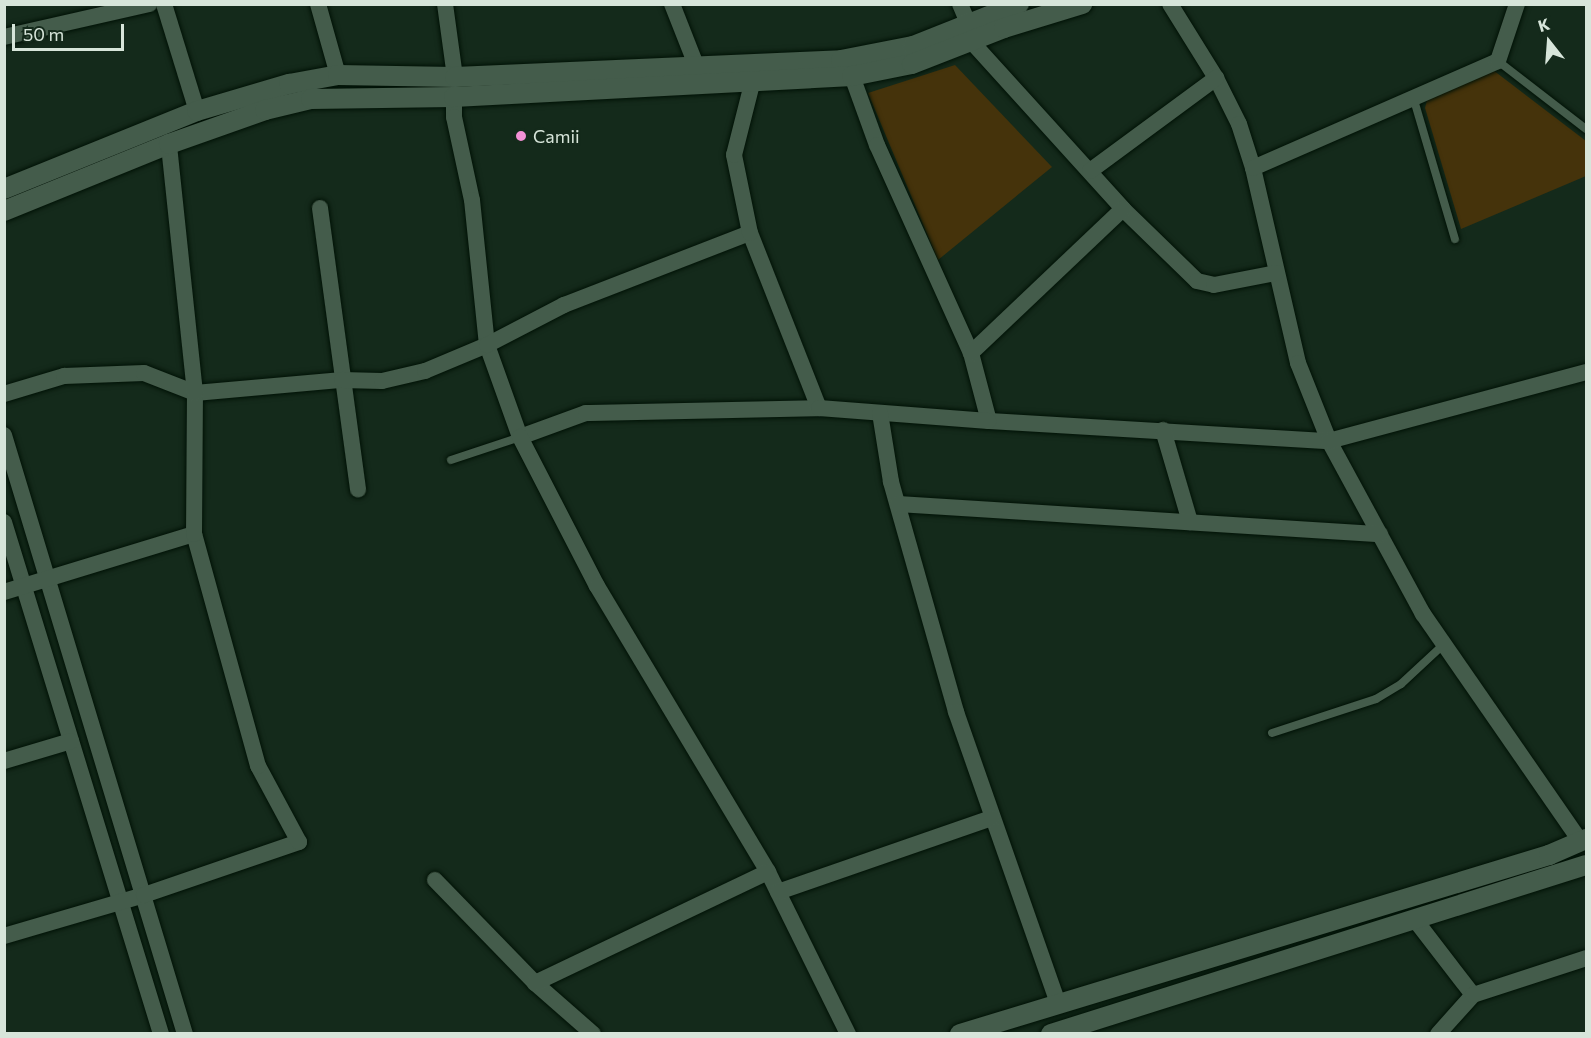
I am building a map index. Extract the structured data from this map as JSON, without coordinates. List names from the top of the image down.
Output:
{
  "places": ["Camii"],
  "scale_bar": "50 m",
  "north": "top"
}
